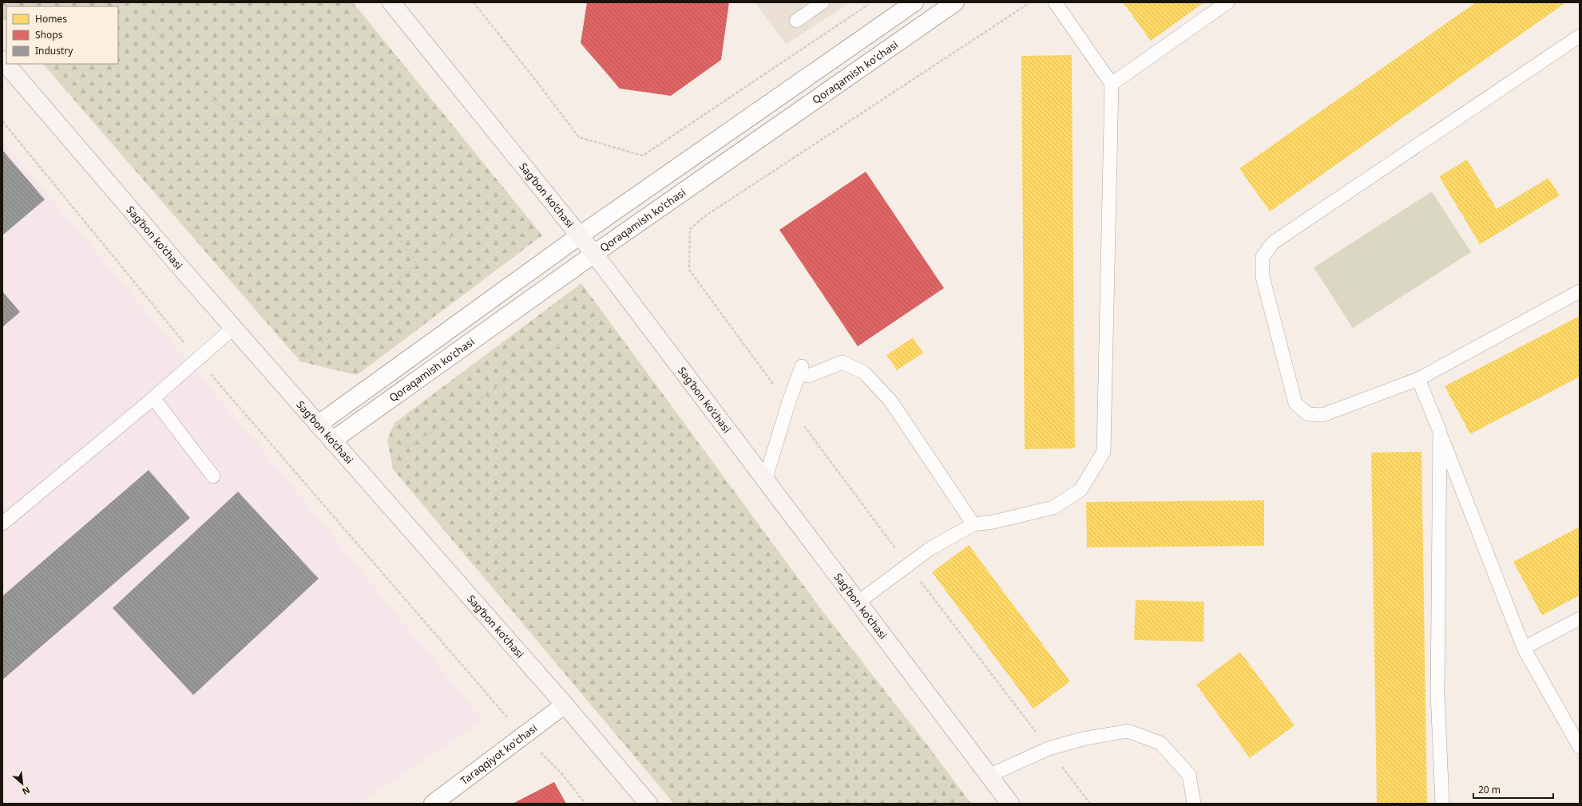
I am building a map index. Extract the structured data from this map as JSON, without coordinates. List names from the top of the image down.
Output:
{
  "streets": {
    "main road": ["Qoraqamish ko'chasi", "Sag’bon ko’chasi", "Taraqqiyot ko'chasi"]
  },
  "crossings": [
    ["Qoraqamish ko'chasi", "Sag’bon ko’chasi"],
    ["Sag’bon ko’chasi", "Taraqqiyot ko'chasi"]
  ],
  "legend": ["Homes", "Shops", "Industry"],
  "scale_bar": "20 m",
  "north": "bottom right"
}
